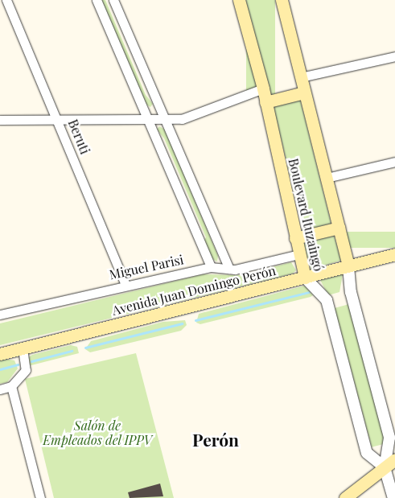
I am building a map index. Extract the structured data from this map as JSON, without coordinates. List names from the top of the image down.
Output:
{
  "streets": {
    "main road": ["Boulevard Ituzaingó", "Avenida Juan Domingo Perón"],
    "street": ["Beruti", "Miguel Parisi"]
  },
  "crossings": [
    ["Beruti", "Miguel Parisi"],
    ["Boulevard Ituzaingó", "Miguel Parisi"],
    ["Boulevard Ituzaingó", "Avenida Juan Domingo Perón"]
  ],
  "districts": ["Perón"],
  "parks": ["Salón de Empleados del IPPV"]
}
